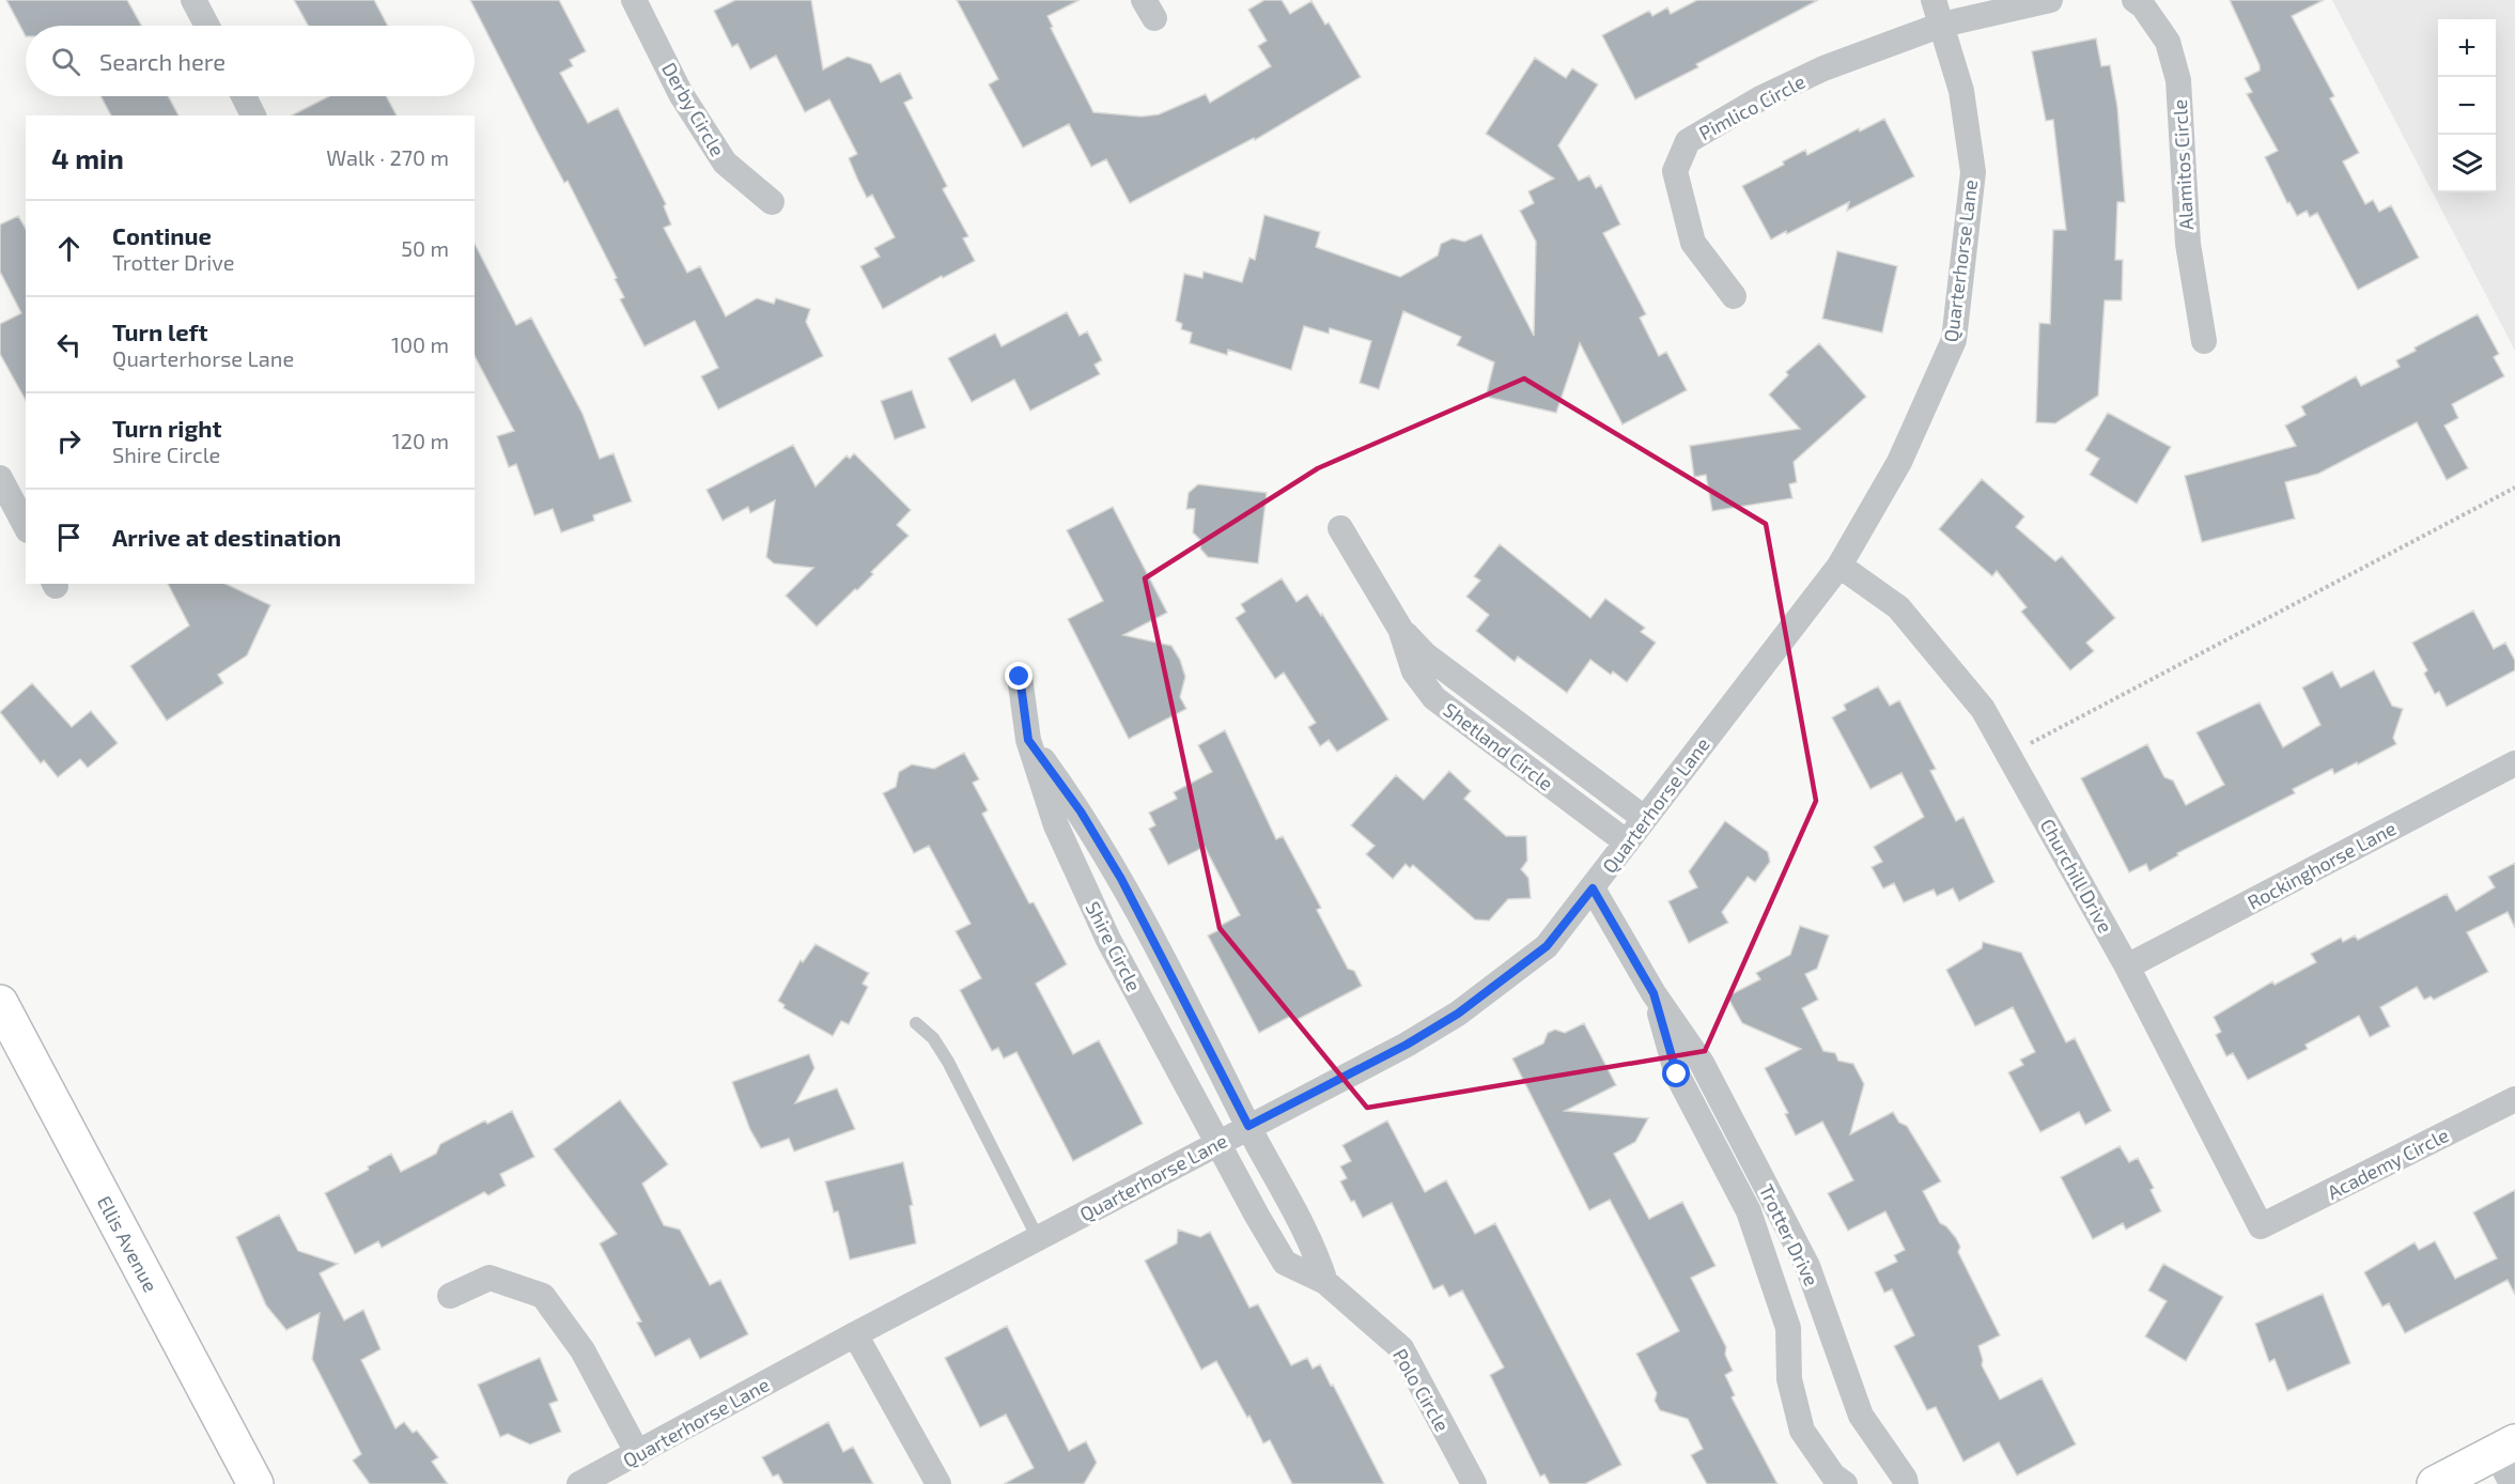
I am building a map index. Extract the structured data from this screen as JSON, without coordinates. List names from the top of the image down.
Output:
{
  "streets": {
    "street": [
      "Pimlico Circle",
      "Derby Circle",
      "Alamitos Circle",
      "Quarterhorse Lane",
      "Shetland Circle",
      "Rockinghorse Lane",
      "Churchill Drive",
      "Shire Circle",
      "Academy Circle",
      "Trotter Drive",
      "Ellis Avenue",
      "Polo Circle"
    ]
  },
  "crossings": [
    ["Pimlico Circle", "Quarterhorse Lane"],
    ["Quarterhorse Lane", "Shetland Circle"],
    ["Quarterhorse Lane", "Churchill Drive"],
    ["Quarterhorse Lane", "Shire Circle"],
    ["Quarterhorse Lane", "Trotter Drive"],
    ["Quarterhorse Lane", "Polo Circle"],
    ["Rockinghorse Lane", "Churchill Drive"],
    ["Churchill Drive", "Academy Circle"],
    ["Shire Circle", "Polo Circle"]
  ],
  "page": {
    "map_buttons": ["+", "−"],
    "search": "Search here",
    "heading": ["4 min", "Walk · 270 m"],
    "list": [
      ["Continue", "Trotter Drive", "50 m"],
      ["Turn left", "Quarterhorse Lane", "100 m"],
      ["Turn right", "Shire Circle", "120 m"],
      "Arrive at destination"
    ]
  }
}
